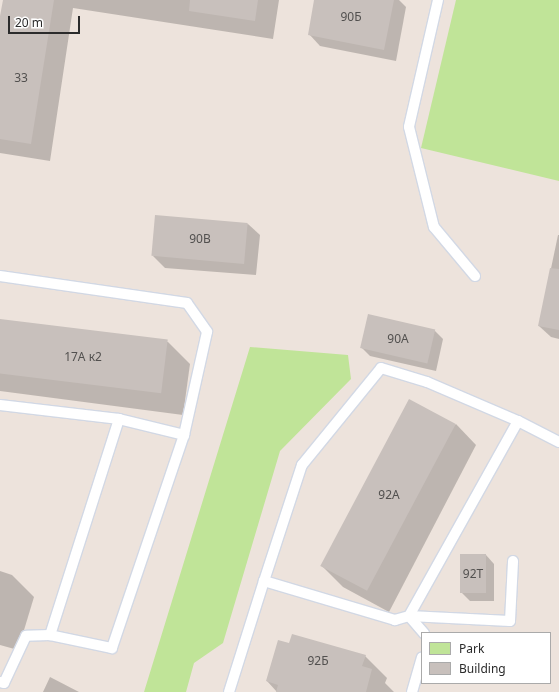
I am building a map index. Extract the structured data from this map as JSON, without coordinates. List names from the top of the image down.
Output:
{
  "house_numbers": [
    "90Б",
    "33",
    "90В",
    "90А",
    "17А к2",
    "92А",
    "92Т",
    "92Б"
  ],
  "legend": ["Park", "Building"],
  "scale_bar": "20 m"
}
